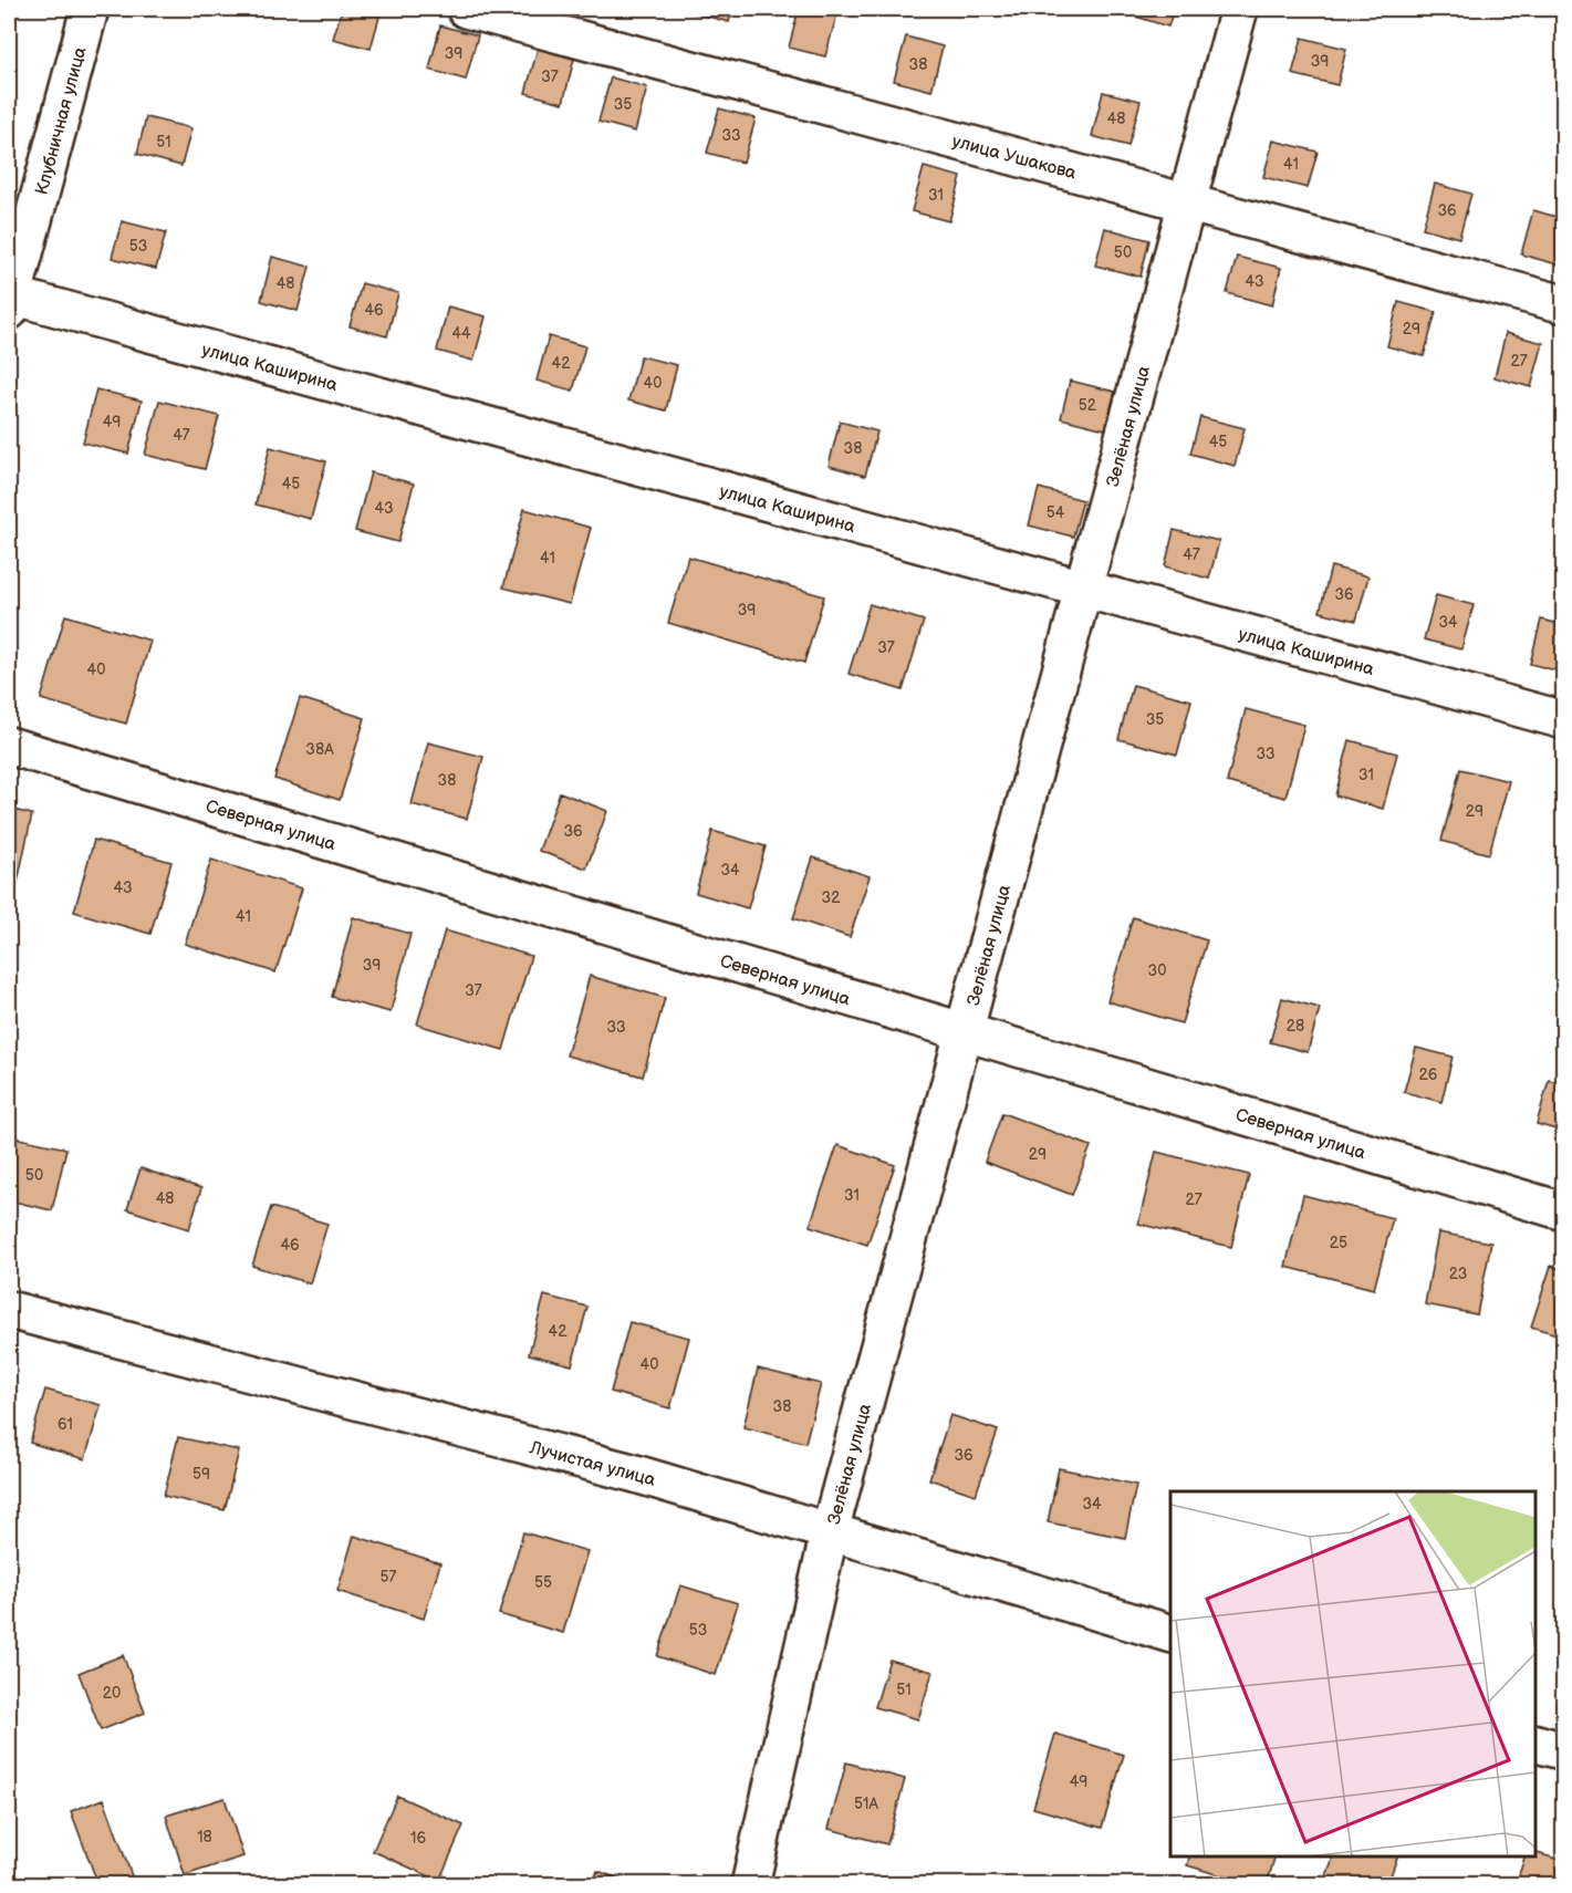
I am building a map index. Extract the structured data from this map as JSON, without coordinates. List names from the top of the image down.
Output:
{
  "streets": {
    "street": [
      "Клубничная улица",
      "улица Ушакова",
      "улица Каширина",
      "Зелёная улица",
      "Северная улица",
      "Лучистая улица"
    ]
  },
  "crossings": [
    ["Клубничная улица", "улица Каширина"],
    ["улица Ушакова", "Зелёная улица"],
    ["улица Каширина", "Зелёная улица"],
    ["Зелёная улица", "Северная улица"],
    ["Зелёная улица", "Лучистая улица"]
  ],
  "house_numbers": [
    "39",
    "39",
    "38",
    "37",
    "35",
    "48",
    "33",
    "51",
    "41",
    "31",
    "36",
    "53",
    "50",
    "43",
    "48",
    "46",
    "29",
    "44",
    "27",
    "42",
    "40",
    "52",
    "49",
    "47",
    "45",
    "38",
    "45",
    "43",
    "54",
    "47",
    "41",
    "36",
    "39",
    "34",
    "37",
    "40",
    "35",
    "38А",
    "33",
    "31",
    "38",
    "29",
    "36",
    "34",
    "43",
    "32",
    "41",
    "39",
    "30",
    "37",
    "28",
    "33",
    "26",
    "29",
    "50",
    "31",
    "48",
    "27",
    "25",
    "46",
    "23",
    "42",
    "40",
    "38",
    "61",
    "36",
    "59",
    "34",
    "57",
    "55",
    "53",
    "51",
    "20",
    "49",
    "51А",
    "18",
    "16"
  ]
}
